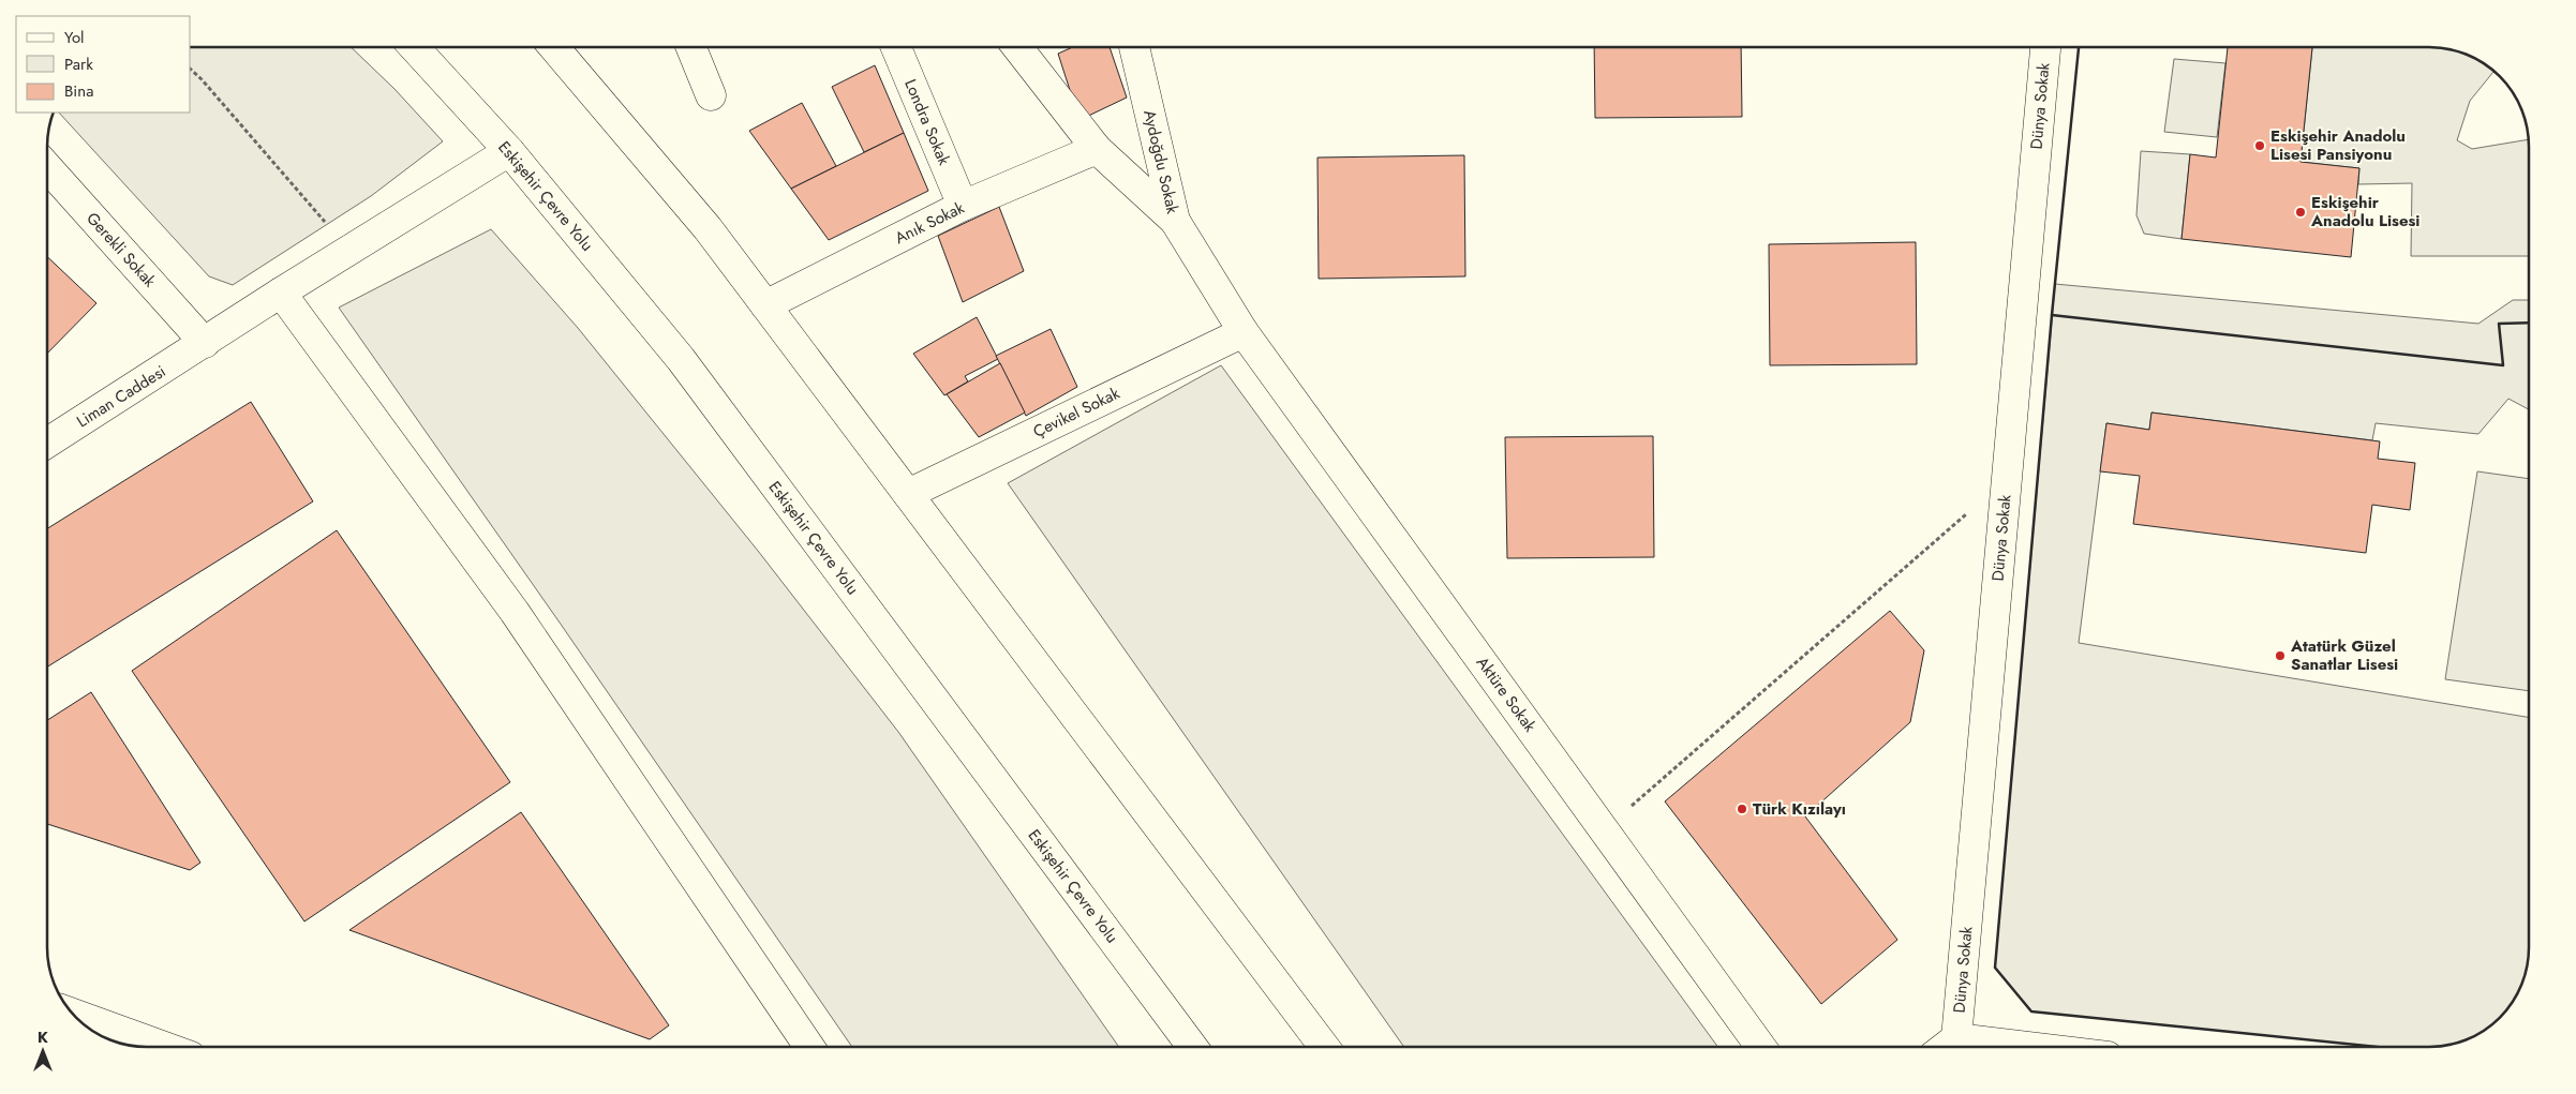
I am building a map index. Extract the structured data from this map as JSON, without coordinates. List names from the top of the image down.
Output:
{
  "streets": {
    "main road": [
      "Dünya Sokak",
      "Londra Sokak",
      "Aydoğdu Sokak",
      "Eskişehir Çevre Yolu",
      "Anık Sokak",
      "Gerekli Sokak",
      "Liman Caddesi",
      "Çevikel Sokak",
      "Aktüre Sokak"
    ]
  },
  "crossings": [
    ["Londra Sokak", "Anık Sokak"],
    ["Aydoğdu Sokak", "Çevikel Sokak"],
    ["Aydoğdu Sokak", "Aktüre Sokak"],
    ["Eskişehir Çevre Yolu", "Liman Caddesi"],
    ["Gerekli Sokak", "Liman Caddesi"],
    ["Çevikel Sokak", "Aktüre Sokak"]
  ],
  "places": [
    "Eskişehir Anadolu Lisesi Pansiyonu",
    "Eskişehir Anadolu Lisesi",
    "Atatürk Güzel Sanatlar Lisesi",
    "Türk Kızılayı"
  ],
  "legend": ["Yol", "Park", "Bina"],
  "north": "top"
}
